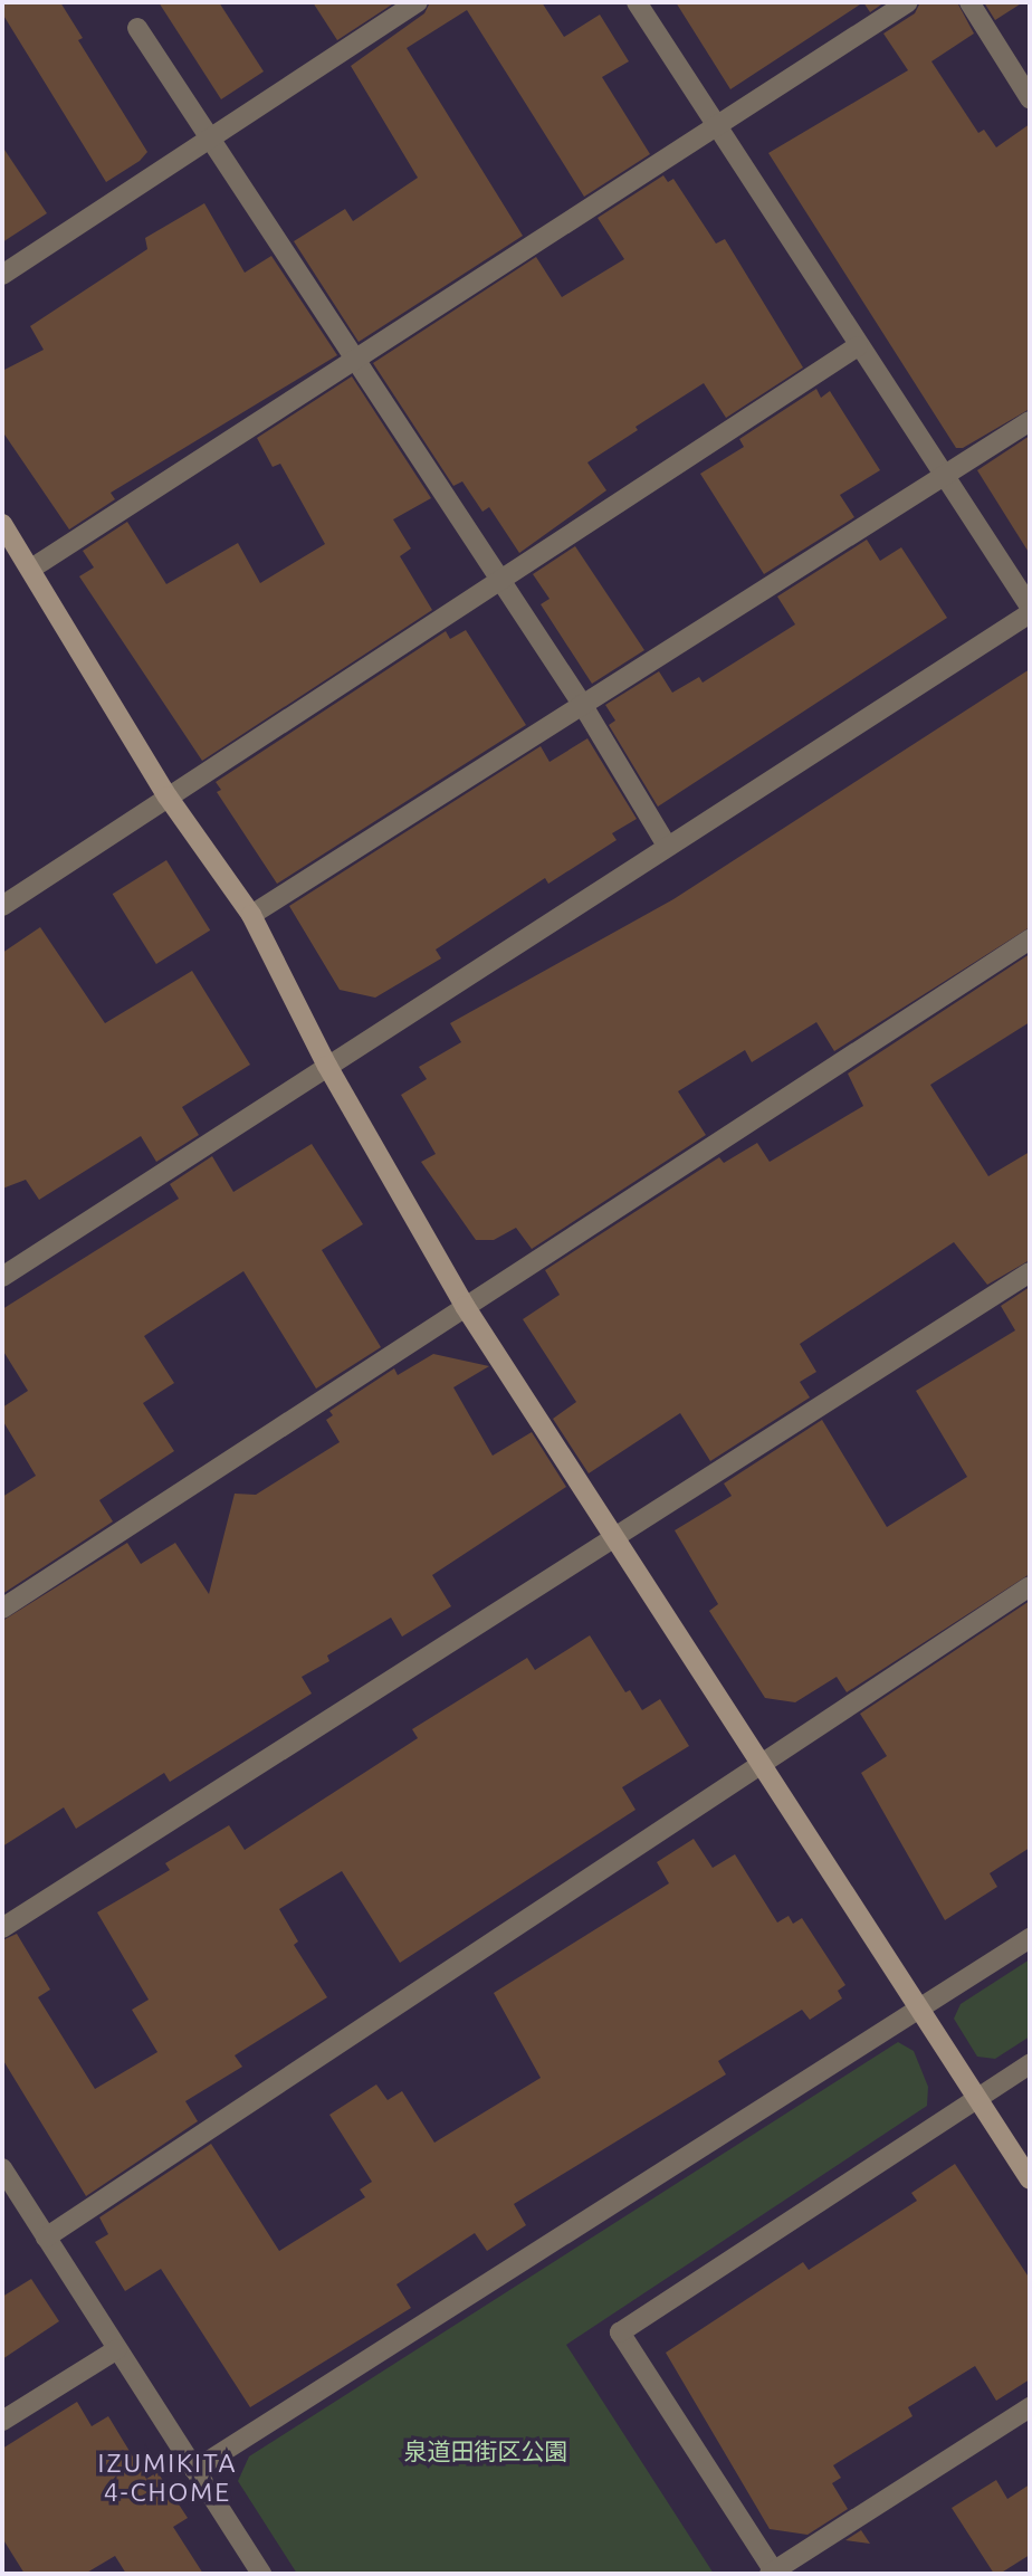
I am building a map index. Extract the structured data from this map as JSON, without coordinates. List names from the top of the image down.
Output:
{
  "districts": ["IZUMIKITA 4-CHOME"],
  "parks": ["泉道田街区公園"]
}
